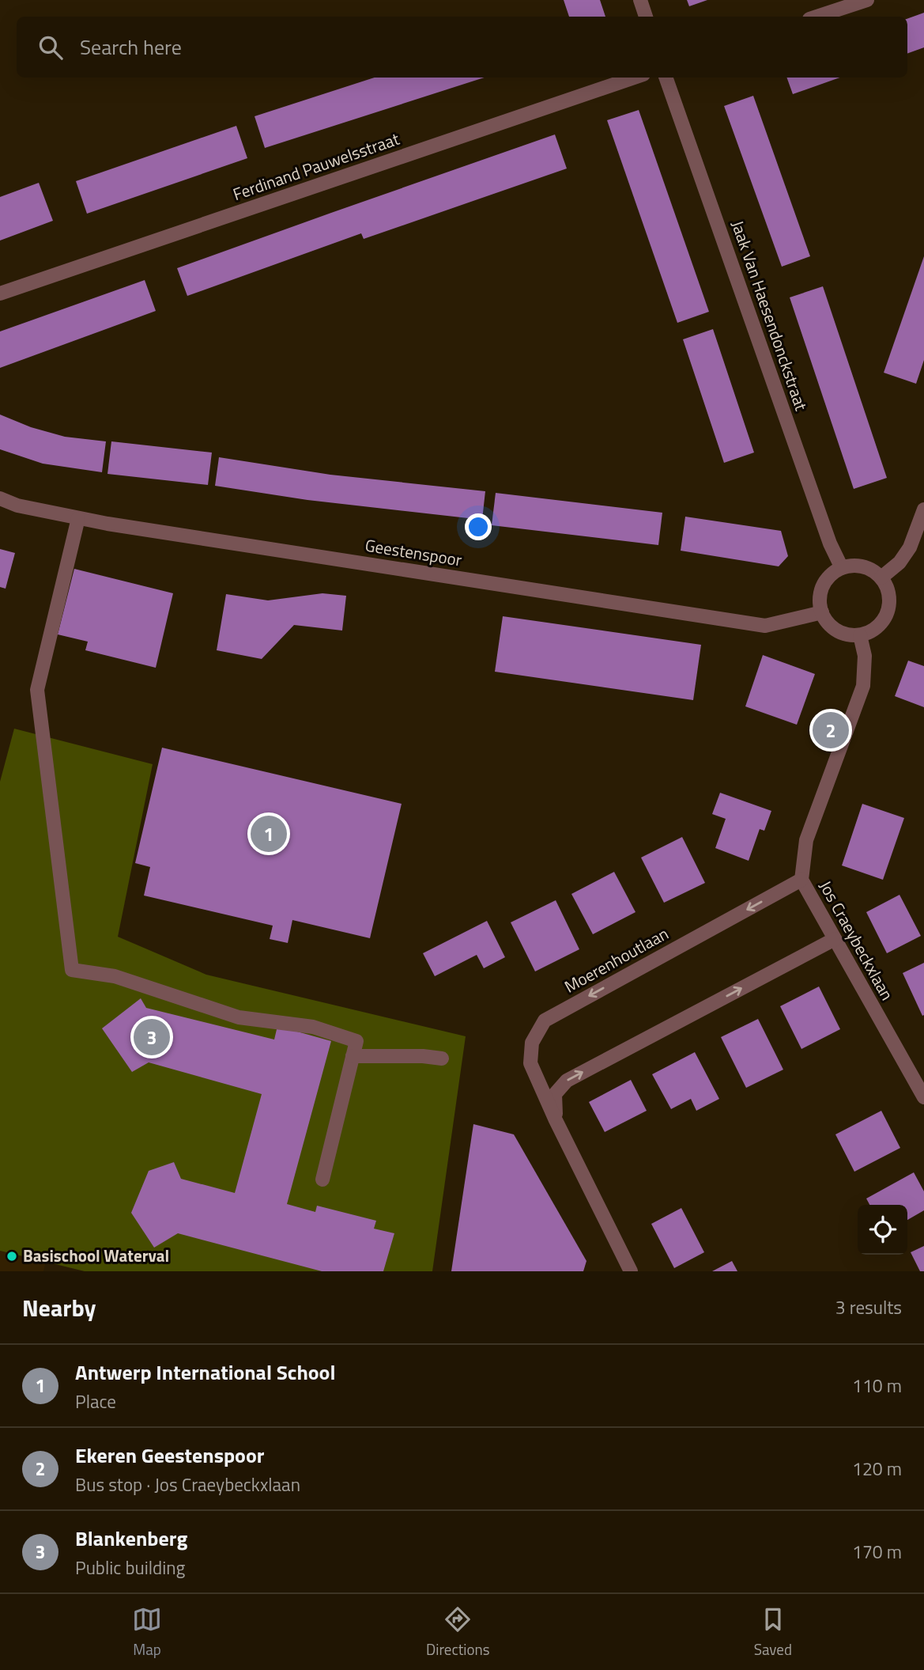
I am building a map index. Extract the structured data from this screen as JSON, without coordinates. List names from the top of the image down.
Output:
{
  "streets": {
    "street": [
      "Ferdinand Pauwelsstraat",
      "Jaak Van Haesendonckstraat",
      "Geestenspoor",
      "Jos Craeybeckxlaan",
      "Moerenhoutlaan"
    ]
  },
  "crossings": [
    ["Jaak Van Haesendonckstraat", "Geestenspoor"],
    ["Jaak Van Haesendonckstraat", "Jos Craeybeckxlaan"],
    ["Geestenspoor", "Jos Craeybeckxlaan"],
    ["Jos Craeybeckxlaan", "Moerenhoutlaan"]
  ],
  "places": ["Basischool Waterval"],
  "page": {
    "search": "Search here",
    "pins": ["2", "1", "3"],
    "heading": ["Nearby", "3 results"],
    "list": [
      {
        "mark": "1",
        "name": "Antwerp International School",
        "note": "Place",
        "value": "110 m"
      },
      {
        "mark": "2",
        "name": "Ekeren Geestenspoor",
        "note": "Bus stop · Jos Craeybeckxlaan",
        "value": "120 m"
      },
      {
        "mark": "3",
        "name": "Blankenberg",
        "note": "Public building",
        "value": "170 m"
      }
    ],
    "nav": ["Map", "Directions", "Saved"]
  }
}
